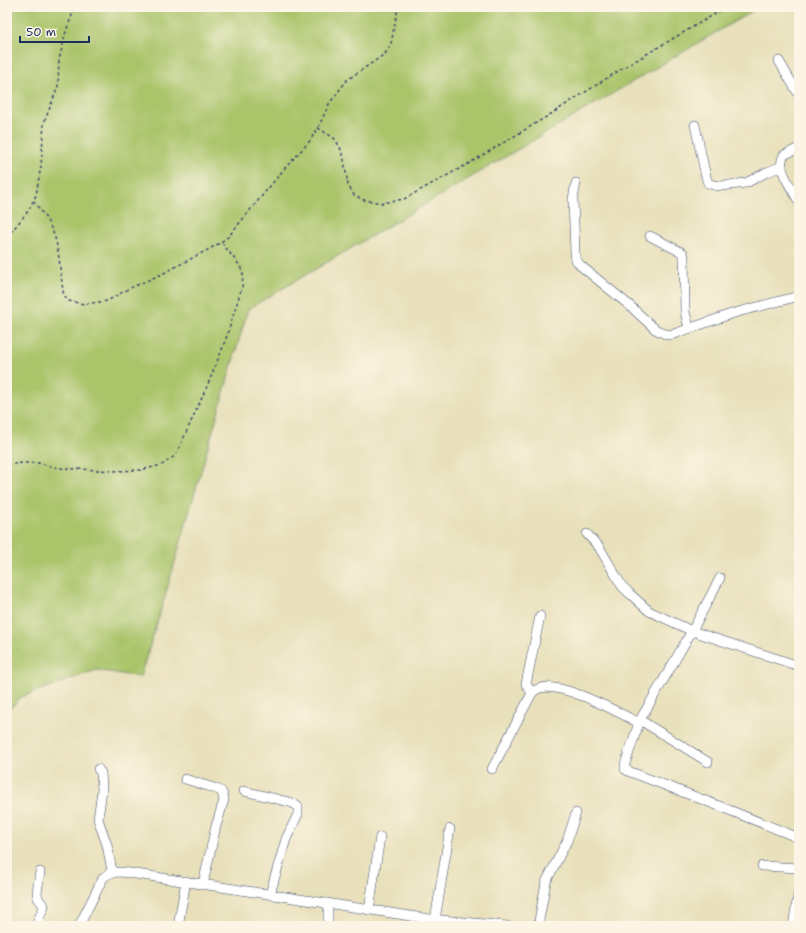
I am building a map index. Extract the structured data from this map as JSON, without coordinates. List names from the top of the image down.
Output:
{
  "scale_bar": "50 m"
}
